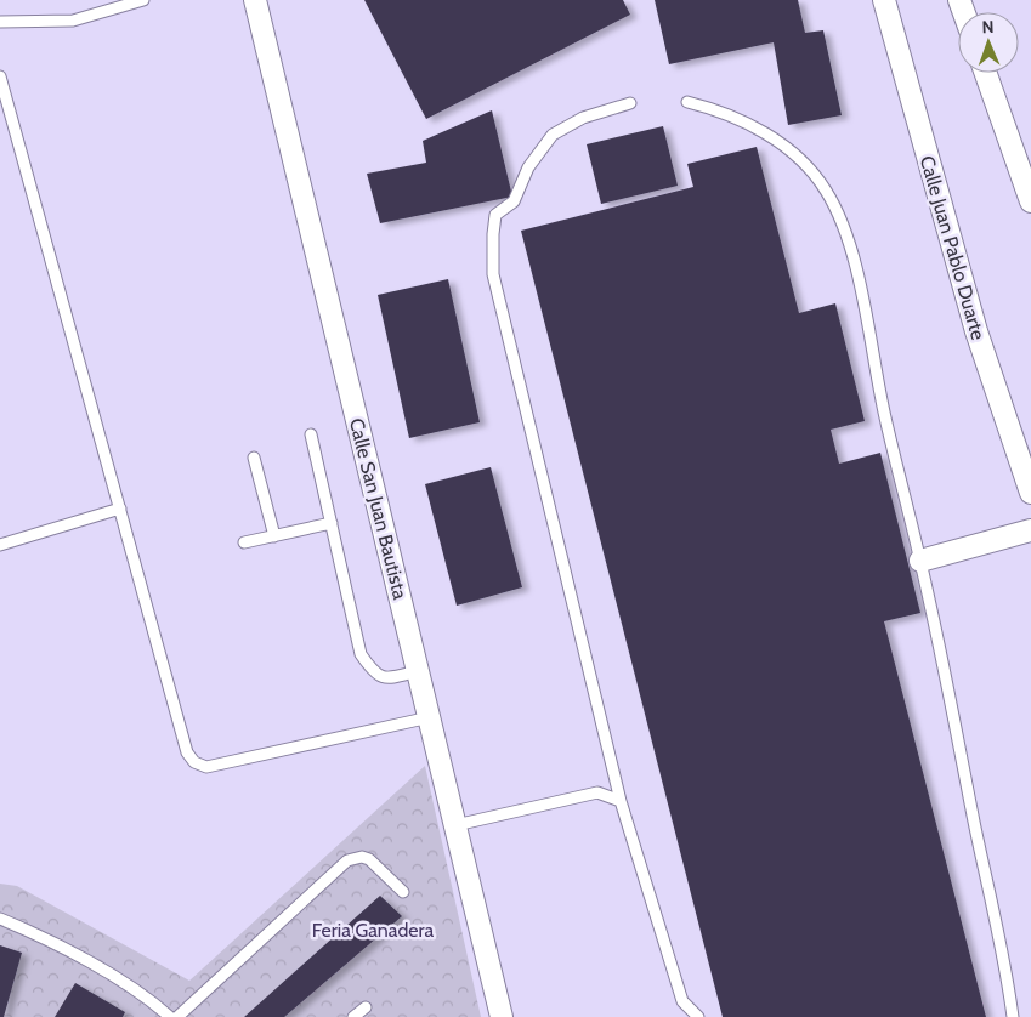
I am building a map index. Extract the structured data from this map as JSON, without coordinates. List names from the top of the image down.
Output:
{
  "streets": {
    "street": ["Calle Juan Pablo Duarte", "Calle San Juan Bautista"]
  },
  "parks": ["Feria Ganadera"],
  "north": "top"
}
